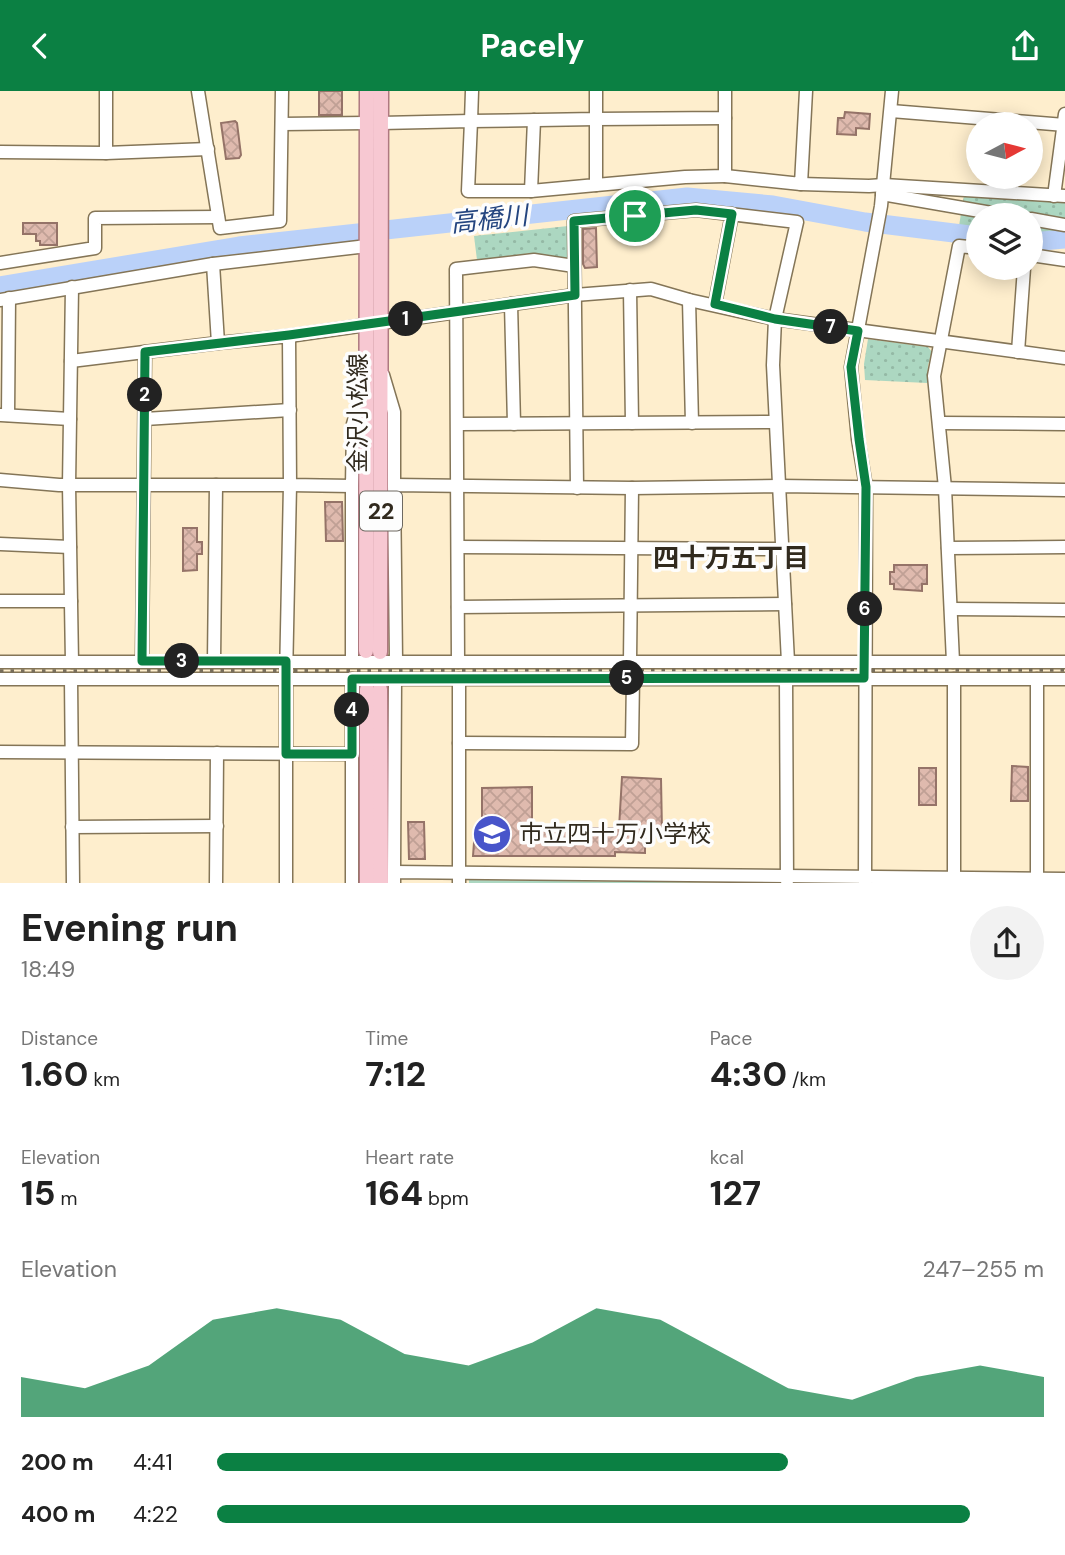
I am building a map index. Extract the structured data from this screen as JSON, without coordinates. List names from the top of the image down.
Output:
{
  "streets": {
    "main road": ["金沢小松線", "22"]
  },
  "crossings": [
    ["金沢小松線", "22"]
  ],
  "districts": ["四十万五丁目"],
  "water": ["高橋川"],
  "places": {
    "school or university": ["市立四十万小学校"]
  },
  "north": "right",
  "page": {
    "header": "Pacely",
    "pins": [
      "1",
      "7",
      "2",
      "6",
      "3",
      "5",
      "4"
    ],
    "heading": ["Evening run", "18:49"],
    "stats": [
      ["Distance", "1.60 km"],
      ["Time", "7:12"],
      ["Pace", "4:30 /km"],
      ["Elevation", "15 m"],
      ["Heart rate", "164 bpm"],
      ["kcal", "127"]
    ],
    "chart": ["Elevation", "247–255 m"],
    "list": [
      {
        "name": "200 m",
        "note": "4:41"
      },
      {
        "name": "400 m",
        "note": "4:22"
      }
    ]
  }
}
